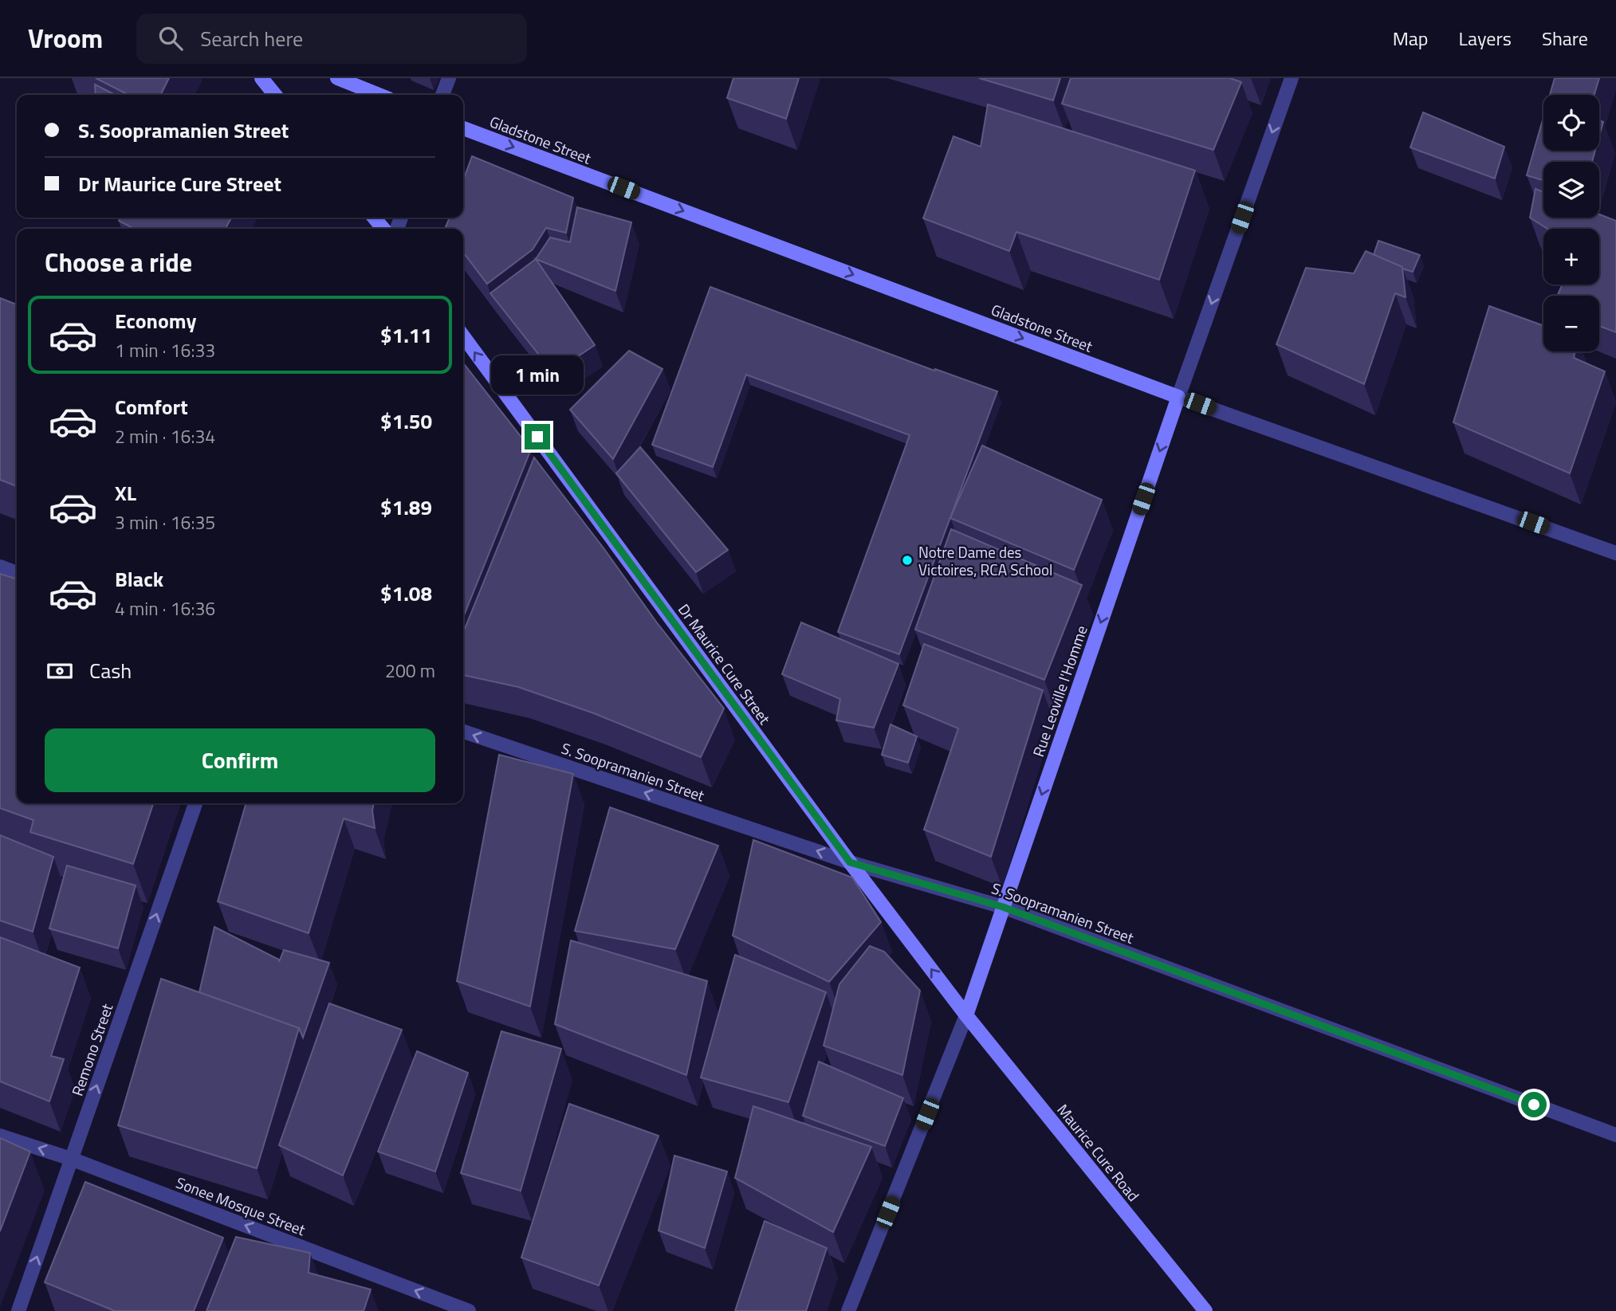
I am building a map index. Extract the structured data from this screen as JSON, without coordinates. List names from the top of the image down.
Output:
{
  "streets": {
    "main road": [
      "Gladstone Street",
      "Dr Maurice Cure Street",
      "Rue Leoville l'Homme",
      "Maurice Cure Road"
    ],
    "street": ["S. Soopramanien Street", "Remono Street", "Sonee Mosque Street"]
  },
  "crossings": [
    ["Gladstone Street", "Rue Leoville l'Homme"],
    ["Dr Maurice Cure Street", "Rue Leoville l'Homme"],
    ["Dr Maurice Cure Street", "S. Soopramanien Street"],
    ["Dr Maurice Cure Street", "Maurice Cure Road"],
    ["Rue Leoville l'Homme", "S. Soopramanien Street"],
    ["Rue Leoville l'Homme", "Maurice Cure Road"],
    ["Remono Street", "Sonee Mosque Street"]
  ],
  "one_way": [
    "Gladstone Street",
    "Dr Maurice Cure Street",
    "Rue Leoville l'Homme",
    "Remono Street",
    "Sonee Mosque Street"
  ],
  "places": ["Notre Dame des Victoires, RCA School"],
  "page": {
    "header": "Vroom",
    "search": "Search here",
    "nav": ["Map", "Layers", "Share"],
    "map_buttons": ["+", "−"],
    "banner": ["S. Soopramanien Street", "Dr Maurice Cure Street"],
    "heading": "Choose a ride",
    "list": [
      {
        "name": "Economy",
        "note": "1 min · 16:33",
        "value": "$1.11"
      },
      {
        "name": "Comfort",
        "note": "2 min · 16:34",
        "value": "$1.50"
      },
      {
        "name": "XL",
        "note": "3 min · 16:35",
        "value": "$1.89"
      },
      {
        "name": "Black",
        "note": "4 min · 16:36",
        "value": "$1.08"
      }
    ],
    "bubble": "1 min",
    "pay": ["Cash", "200 m"],
    "buttons": "Confirm"
  }
}
